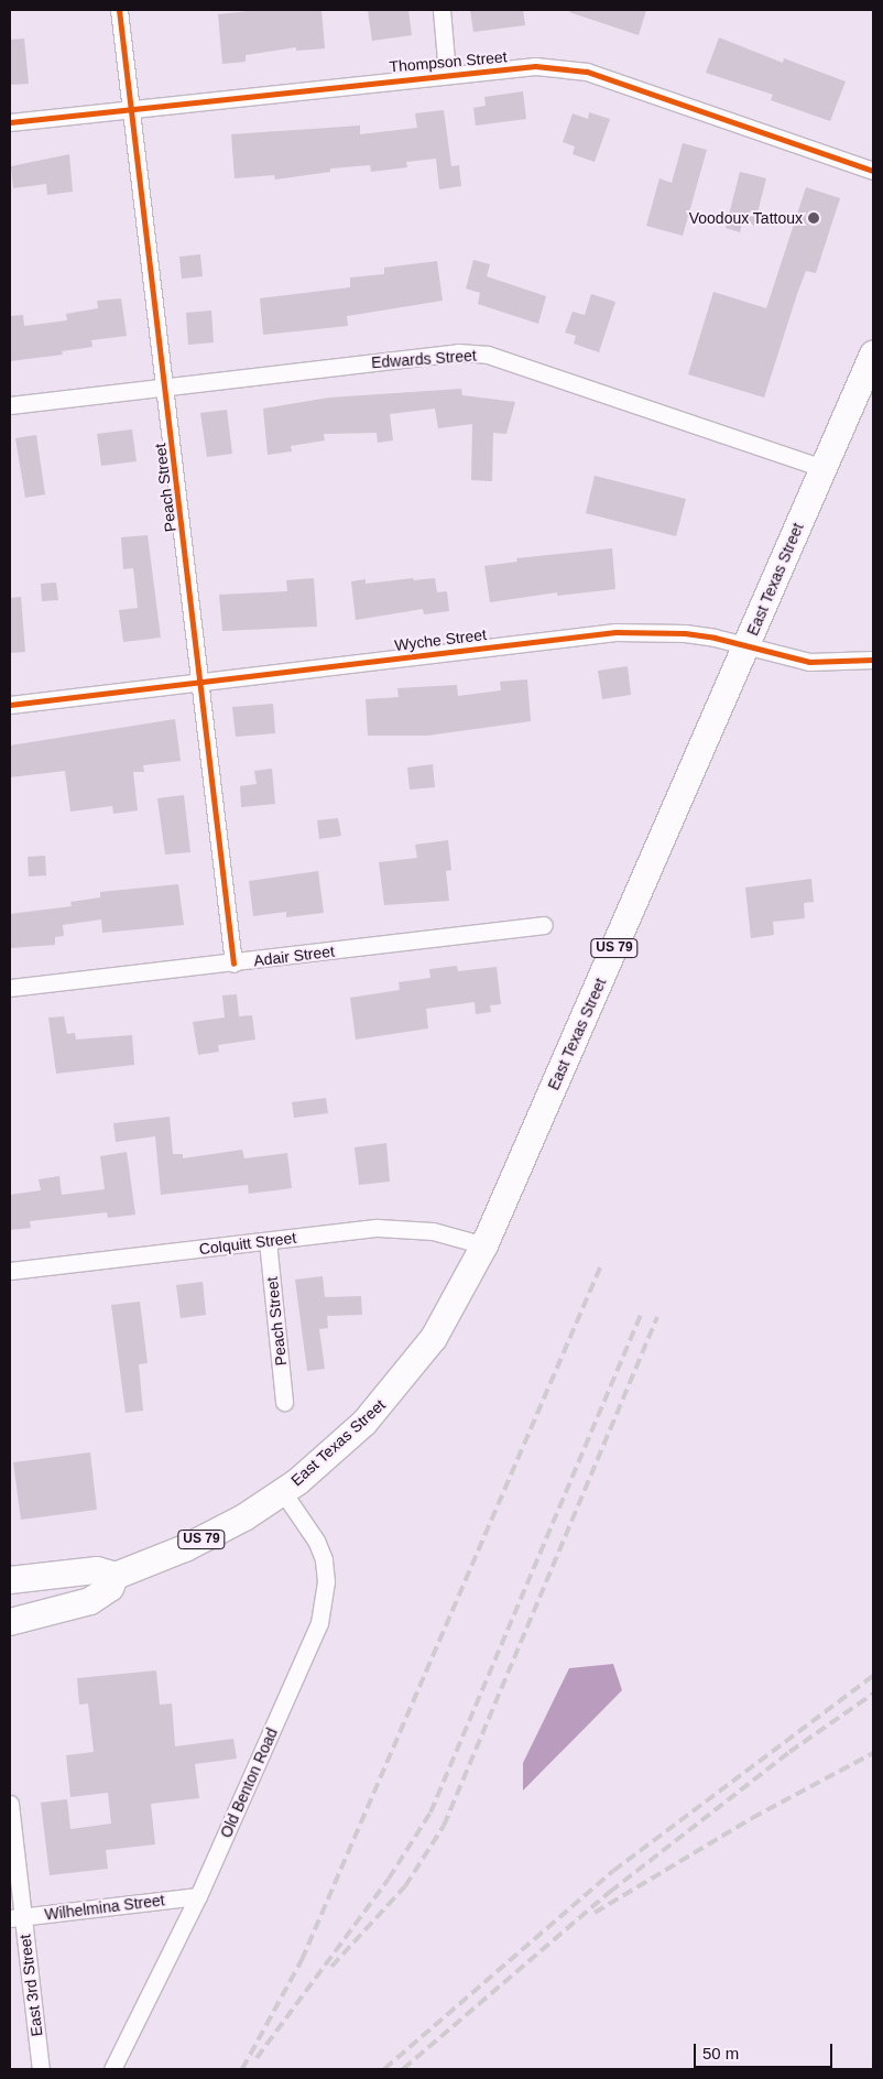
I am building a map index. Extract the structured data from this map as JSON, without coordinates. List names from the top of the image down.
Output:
{
  "streets": {
    "main road": ["East Texas Street", "US 79"],
    "street": [
      "Thompson Street",
      "Edwards Street",
      "Peach Street",
      "Wyche Street",
      "Adair Street",
      "Colquitt Street",
      "Old Benton Road",
      "Wilhelmina Street",
      "East 3rd Street"
    ]
  },
  "crossings": [
    ["Thompson Street", "Peach Street"],
    ["Edwards Street", "Peach Street"],
    ["Edwards Street", "East Texas Street"],
    ["Peach Street", "Wyche Street"],
    ["Peach Street", "Adair Street"],
    ["Peach Street", "Colquitt Street"],
    ["East Texas Street", "Wyche Street"],
    ["East Texas Street", "Colquitt Street"],
    ["East Texas Street", "Old Benton Road"],
    ["Old Benton Road", "Wilhelmina Street"],
    ["Wilhelmina Street", "East 3rd Street"]
  ],
  "places": ["Voodoux Tattoux"],
  "scale_bar": "50 m"
}
